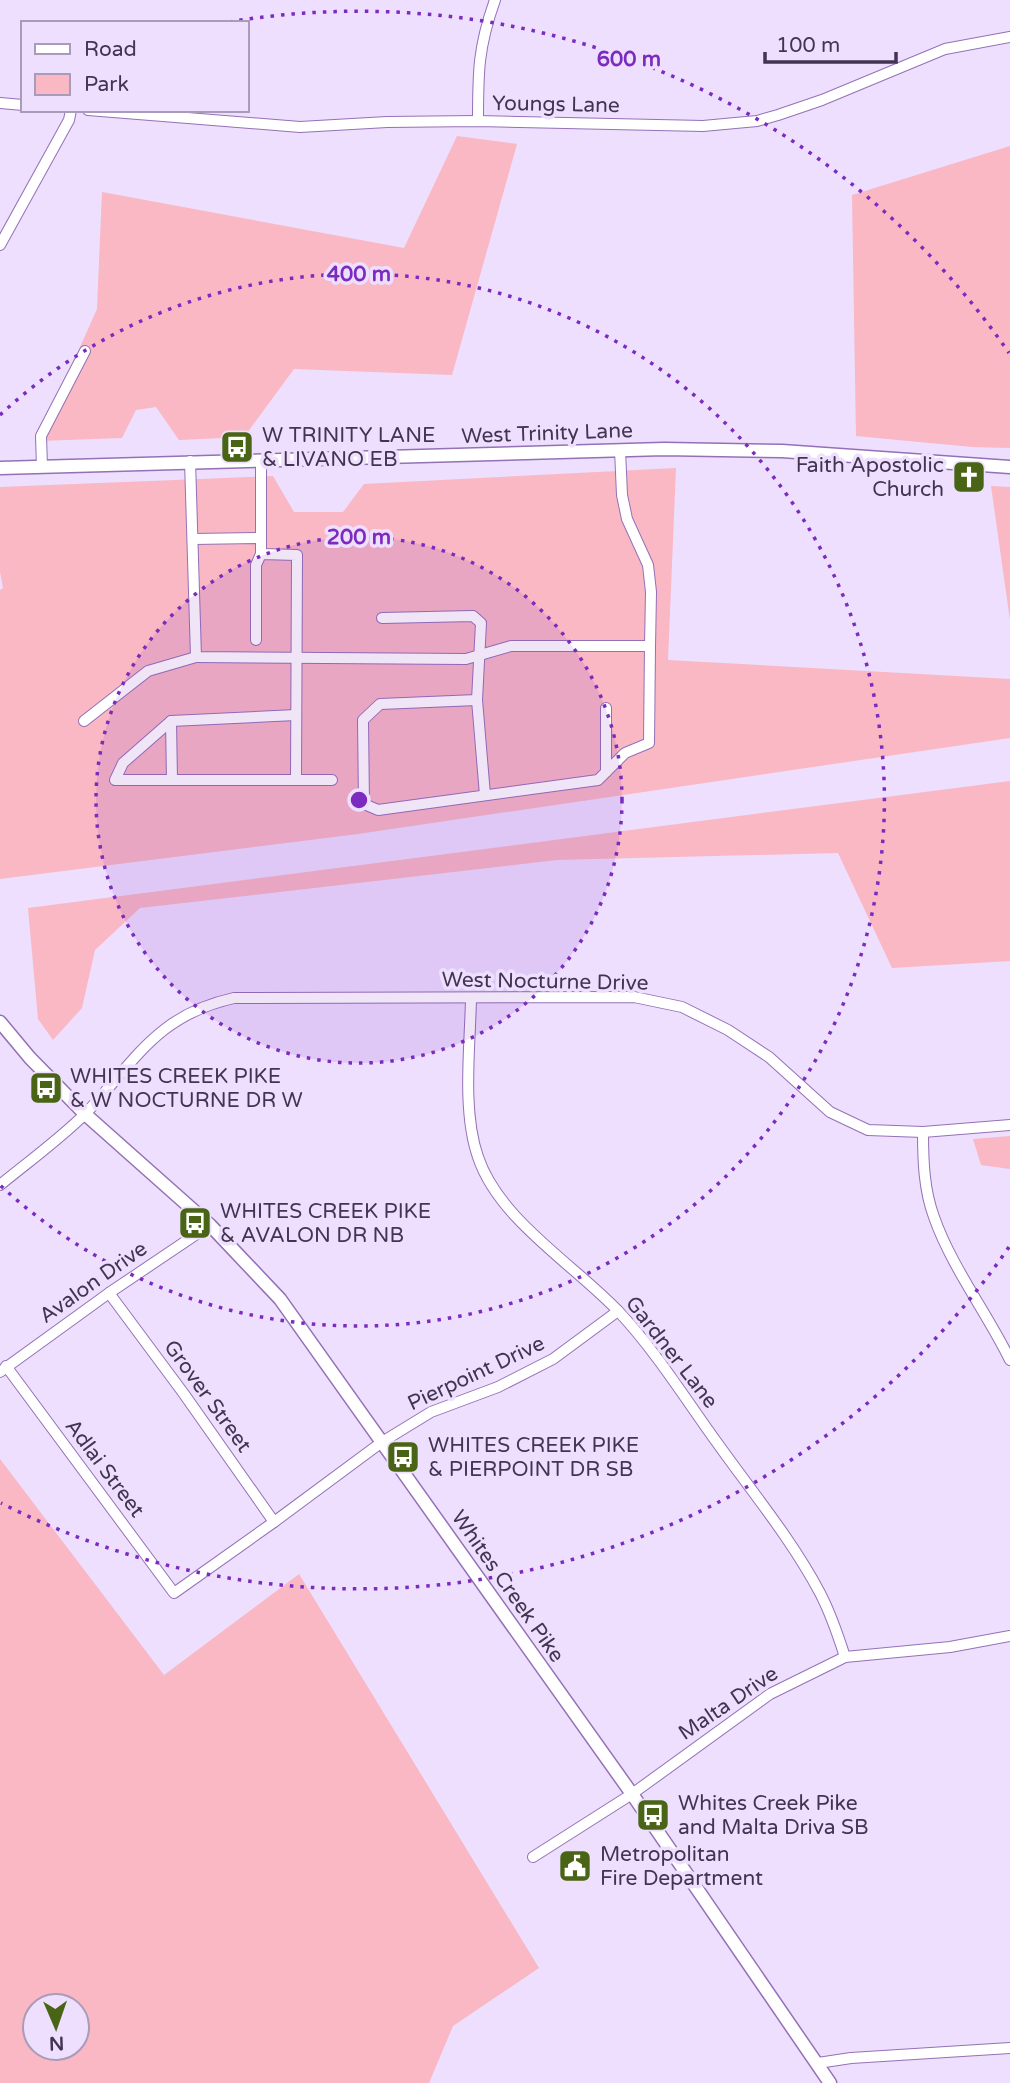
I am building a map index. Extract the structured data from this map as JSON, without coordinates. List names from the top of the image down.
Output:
{
  "streets": {
    "main road": ["West Trinity Lane", "Whites Creek Pike"],
    "street": [
      "Youngs Lane",
      "West Nocturne Drive",
      "Avalon Drive",
      "Gardner Lane",
      "Pierpoint Drive",
      "Grover Street",
      "Adlai Street",
      "Malta Drive"
    ]
  },
  "crossings": [
    ["West Nocturne Drive", "Gardner Lane"],
    ["West Nocturne Drive", "Whites Creek Pike"],
    ["Avalon Drive", "Grover Street"],
    ["Avalon Drive", "Adlai Street"],
    ["Avalon Drive", "Whites Creek Pike"],
    ["Gardner Lane", "Pierpoint Drive"],
    ["Gardner Lane", "Malta Drive"],
    ["Pierpoint Drive", "Grover Street"],
    ["Pierpoint Drive", "Adlai Street"],
    ["Pierpoint Drive", "Whites Creek Pike"],
    ["Whites Creek Pike", "Malta Drive"]
  ],
  "places": {
    "bus stop": [
      "W TRINITY LANE & LIVANO EB",
      "WHITES CREEK PIKE & W NOCTURNE DR W",
      "WHITES CREEK PIKE & AVALON DR NB",
      "WHITES CREEK PIKE & PIERPOINT DR SB",
      "Whites Creek Pike and Malta Driva SB"
    ],
    "church": ["Faith Apostolic Church"],
    "public building": ["Metropolitan Fire Department"]
  },
  "legend": ["Road", "Park"],
  "scale_bar": "100 m",
  "north": "bottom",
  "rings": ["600 m", "400 m", "200 m"]
}
